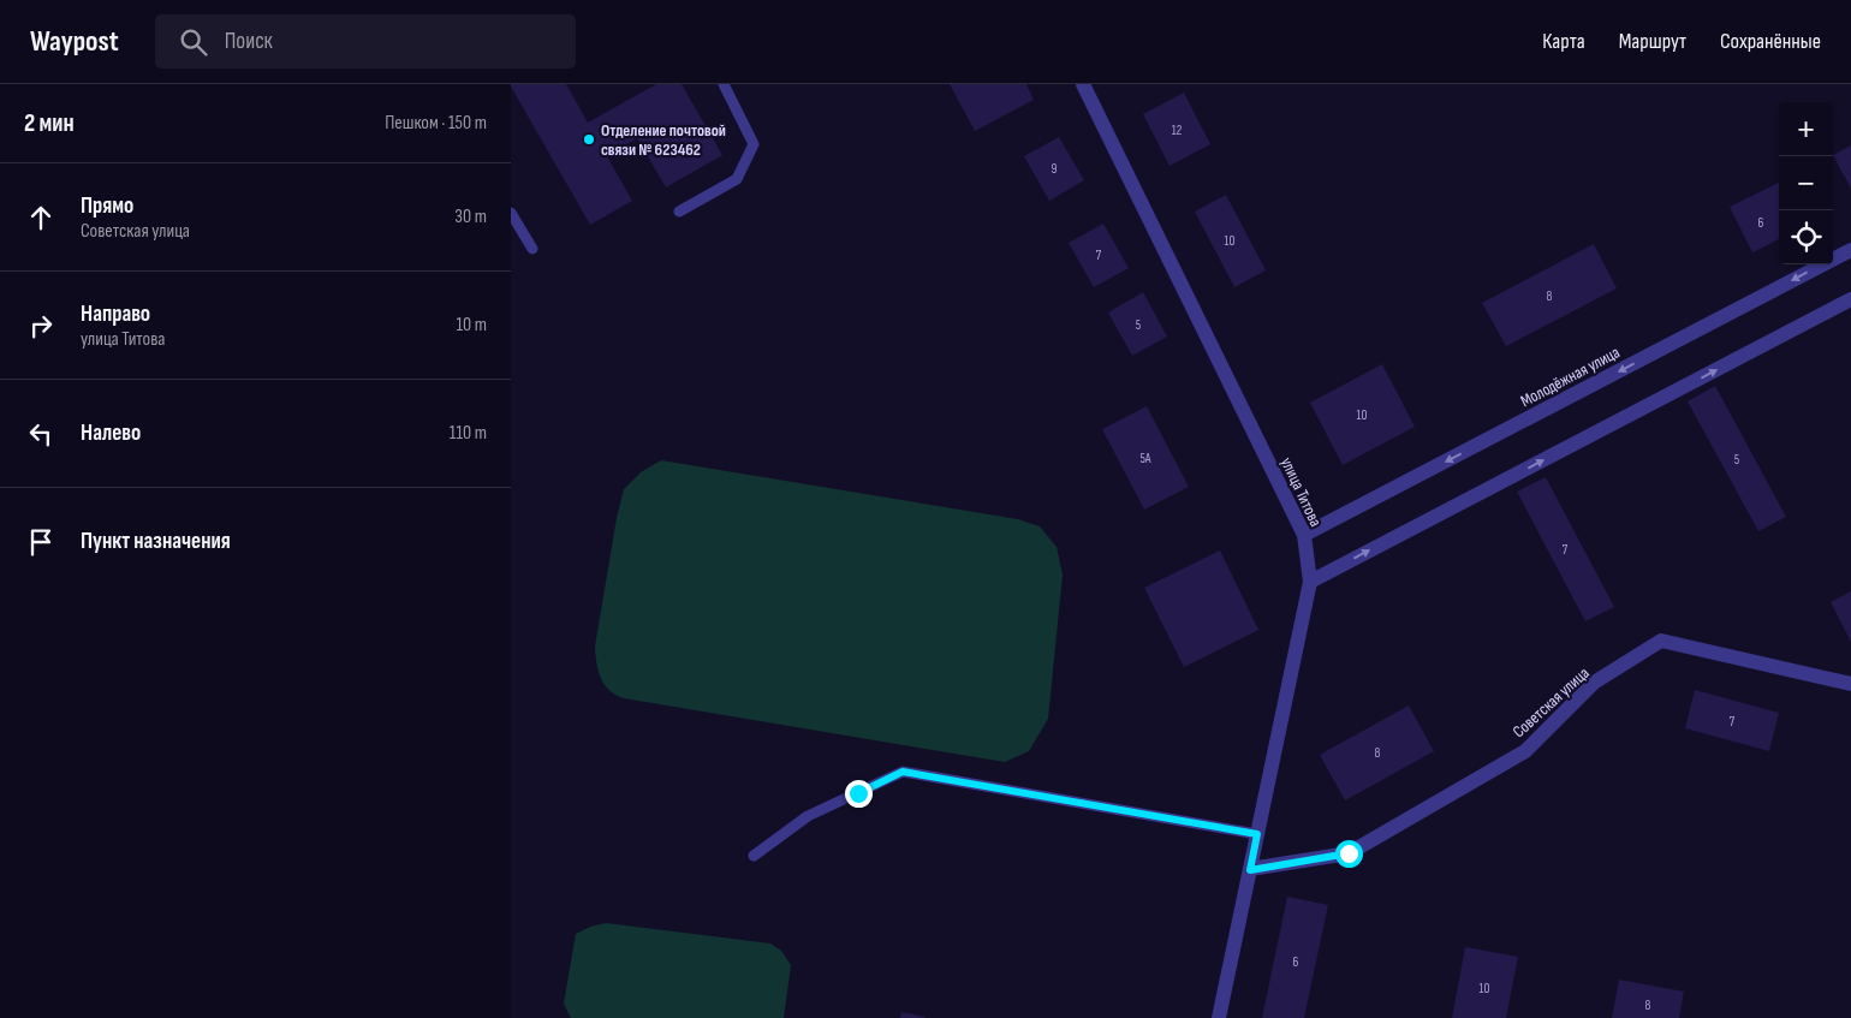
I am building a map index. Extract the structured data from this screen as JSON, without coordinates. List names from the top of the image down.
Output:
{
  "streets": {
    "street": ["Молодёжная улица", "улица Титова", "Советская улица"]
  },
  "crossings": [
    ["Молодёжная улица", "улица Титова"],
    ["улица Титова", "Советская улица"]
  ],
  "places": ["Отделение почтовой связи № 623462"],
  "house_numbers": [
    "12",
    "9",
    "6",
    "10",
    "7",
    "8",
    "5",
    "10",
    "5А",
    "5",
    "7",
    "7",
    "8",
    "6",
    "10",
    "8"
  ],
  "page": {
    "header": "Waypost",
    "search": "Поиск",
    "nav": ["Карта", "Маршрут", "Сохранённые"],
    "heading": ["2 мин", "Пешком · 150 m"],
    "map_buttons": ["+", "−"],
    "list": [
      ["Прямо", "Советская улица", "30 m"],
      ["Направо", "улица Титова", "10 m"],
      ["Налево", "110 m"],
      "Пункт назначения"
    ]
  }
}
